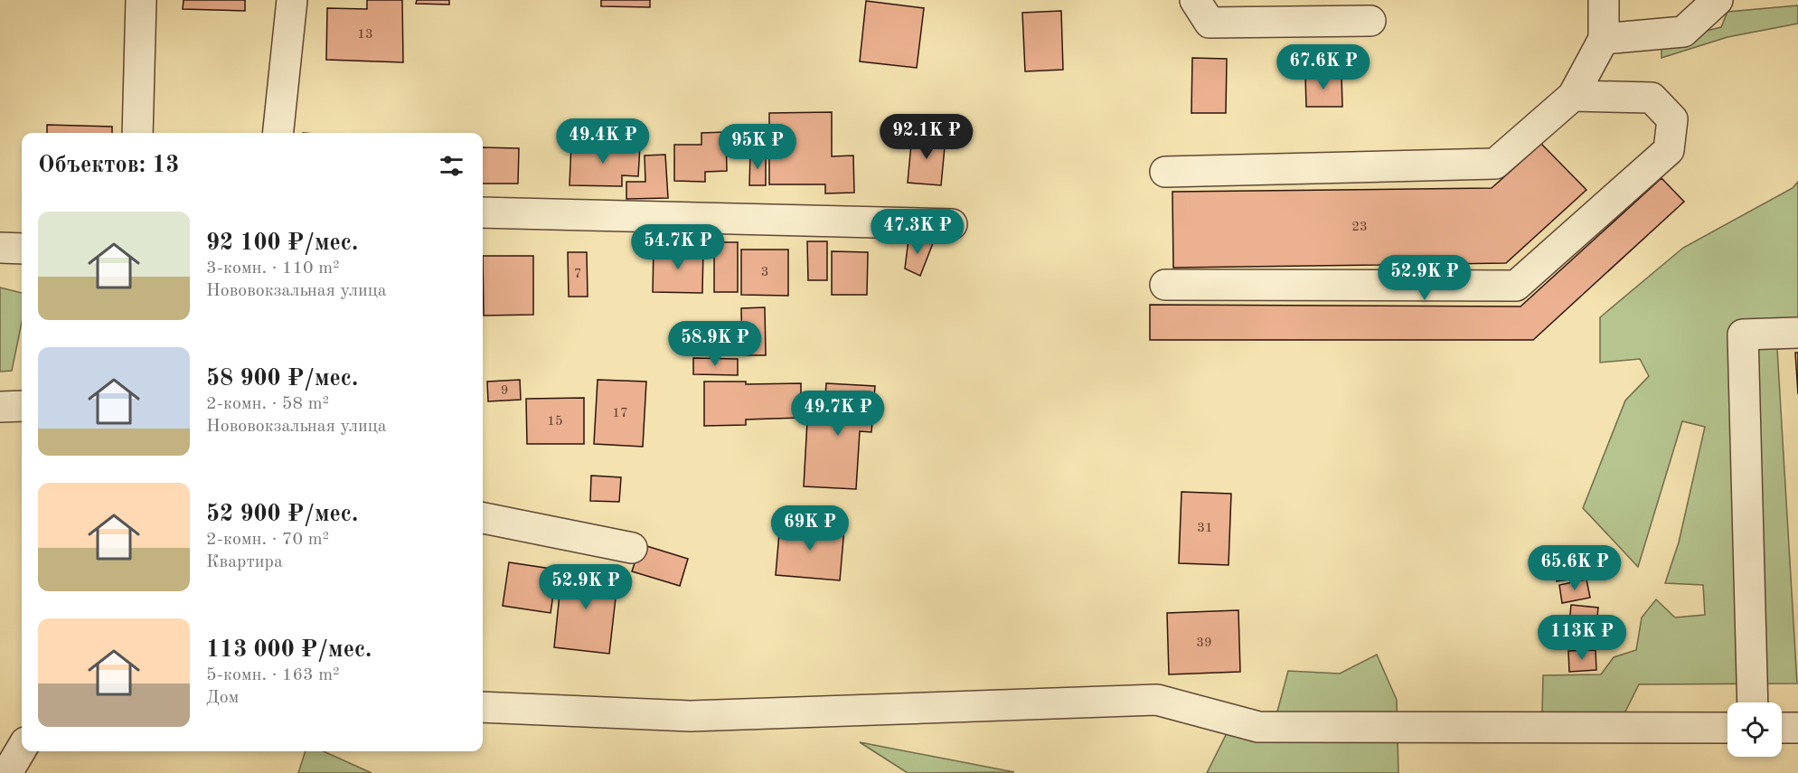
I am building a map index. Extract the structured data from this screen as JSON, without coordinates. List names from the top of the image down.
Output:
{
  "house_numbers": [
    "13",
    "23",
    "3",
    "7",
    "9",
    "17",
    "15",
    "31",
    "39"
  ],
  "page": {
    "price": [
      "67.6K ₽",
      "92.1K ₽",
      "49.4K ₽",
      "95K ₽",
      "47.3K ₽",
      "54.7K ₽",
      "52.9K ₽",
      "58.9K ₽",
      "49.7K ₽",
      "69K ₽",
      "65.6K ₽",
      "52.9K ₽",
      "113K ₽"
    ],
    "heading": "Объектов: 13",
    "list": [
      {
        "name": "92 100 ₽/мес.",
        "note": "3-комн. · 110 m² · Нововокзальная улица"
      },
      {
        "name": "58 900 ₽/мес.",
        "note": "2-комн. · 58 m² · Нововокзальная улица"
      },
      {
        "name": "52 900 ₽/мес.",
        "note": "2-комн. · 70 m² · Квартира"
      },
      {
        "name": "113 000 ₽/мес.",
        "note": "5-комн. · 163 m² · Дом"
      }
    ]
  }
}
